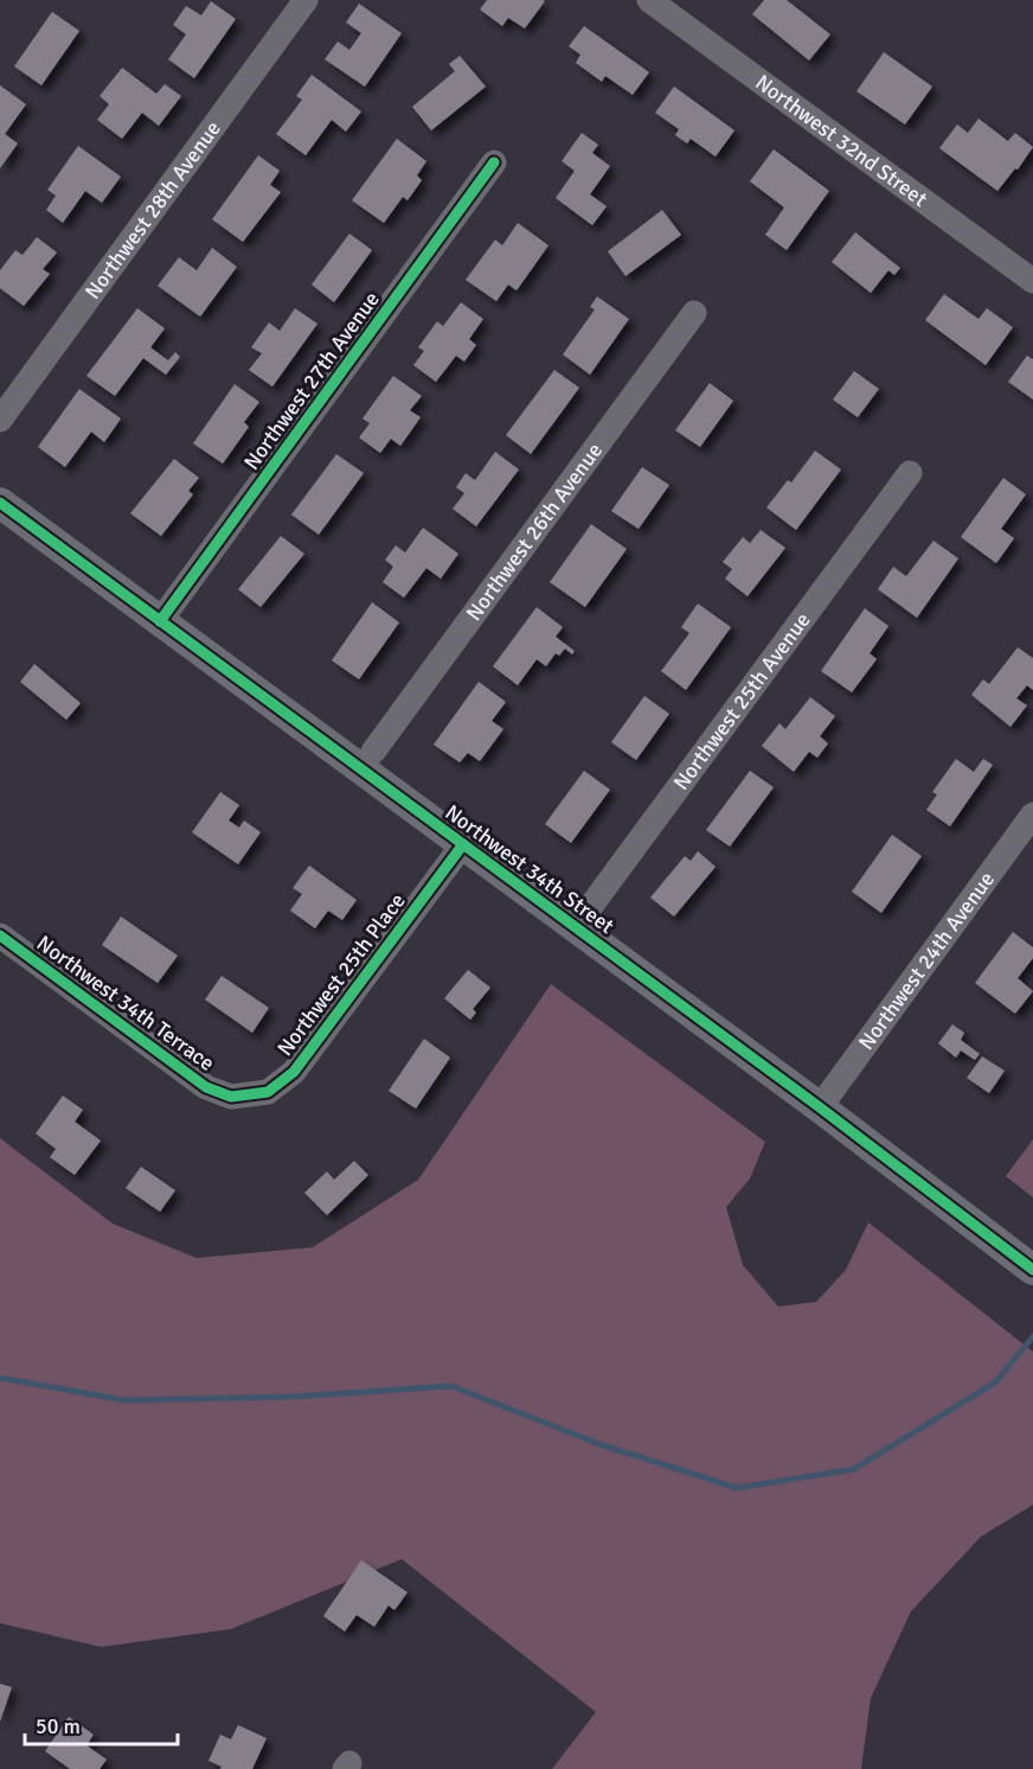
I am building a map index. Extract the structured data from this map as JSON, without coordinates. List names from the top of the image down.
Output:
{
  "streets": {
    "main road": ["Northwest 34th Street"],
    "street": [
      "Northwest 32nd Street",
      "Northwest 28th Avenue",
      "Northwest 27th Avenue",
      "Northwest 26th Avenue",
      "Northwest 25th Avenue",
      "Northwest 24th Avenue",
      "Northwest 25th Place",
      "Northwest 34th Terrace"
    ]
  },
  "crossings": [
    ["Northwest 27th Avenue", "Northwest 34th Street"],
    ["Northwest 25th Avenue", "Northwest 34th Street"],
    ["Northwest 34th Street", "Northwest 24th Avenue"],
    ["Northwest 34th Street", "Northwest 25th Place"],
    ["Northwest 25th Place", "Northwest 34th Terrace"]
  ],
  "scale_bar": "50 m"
}
